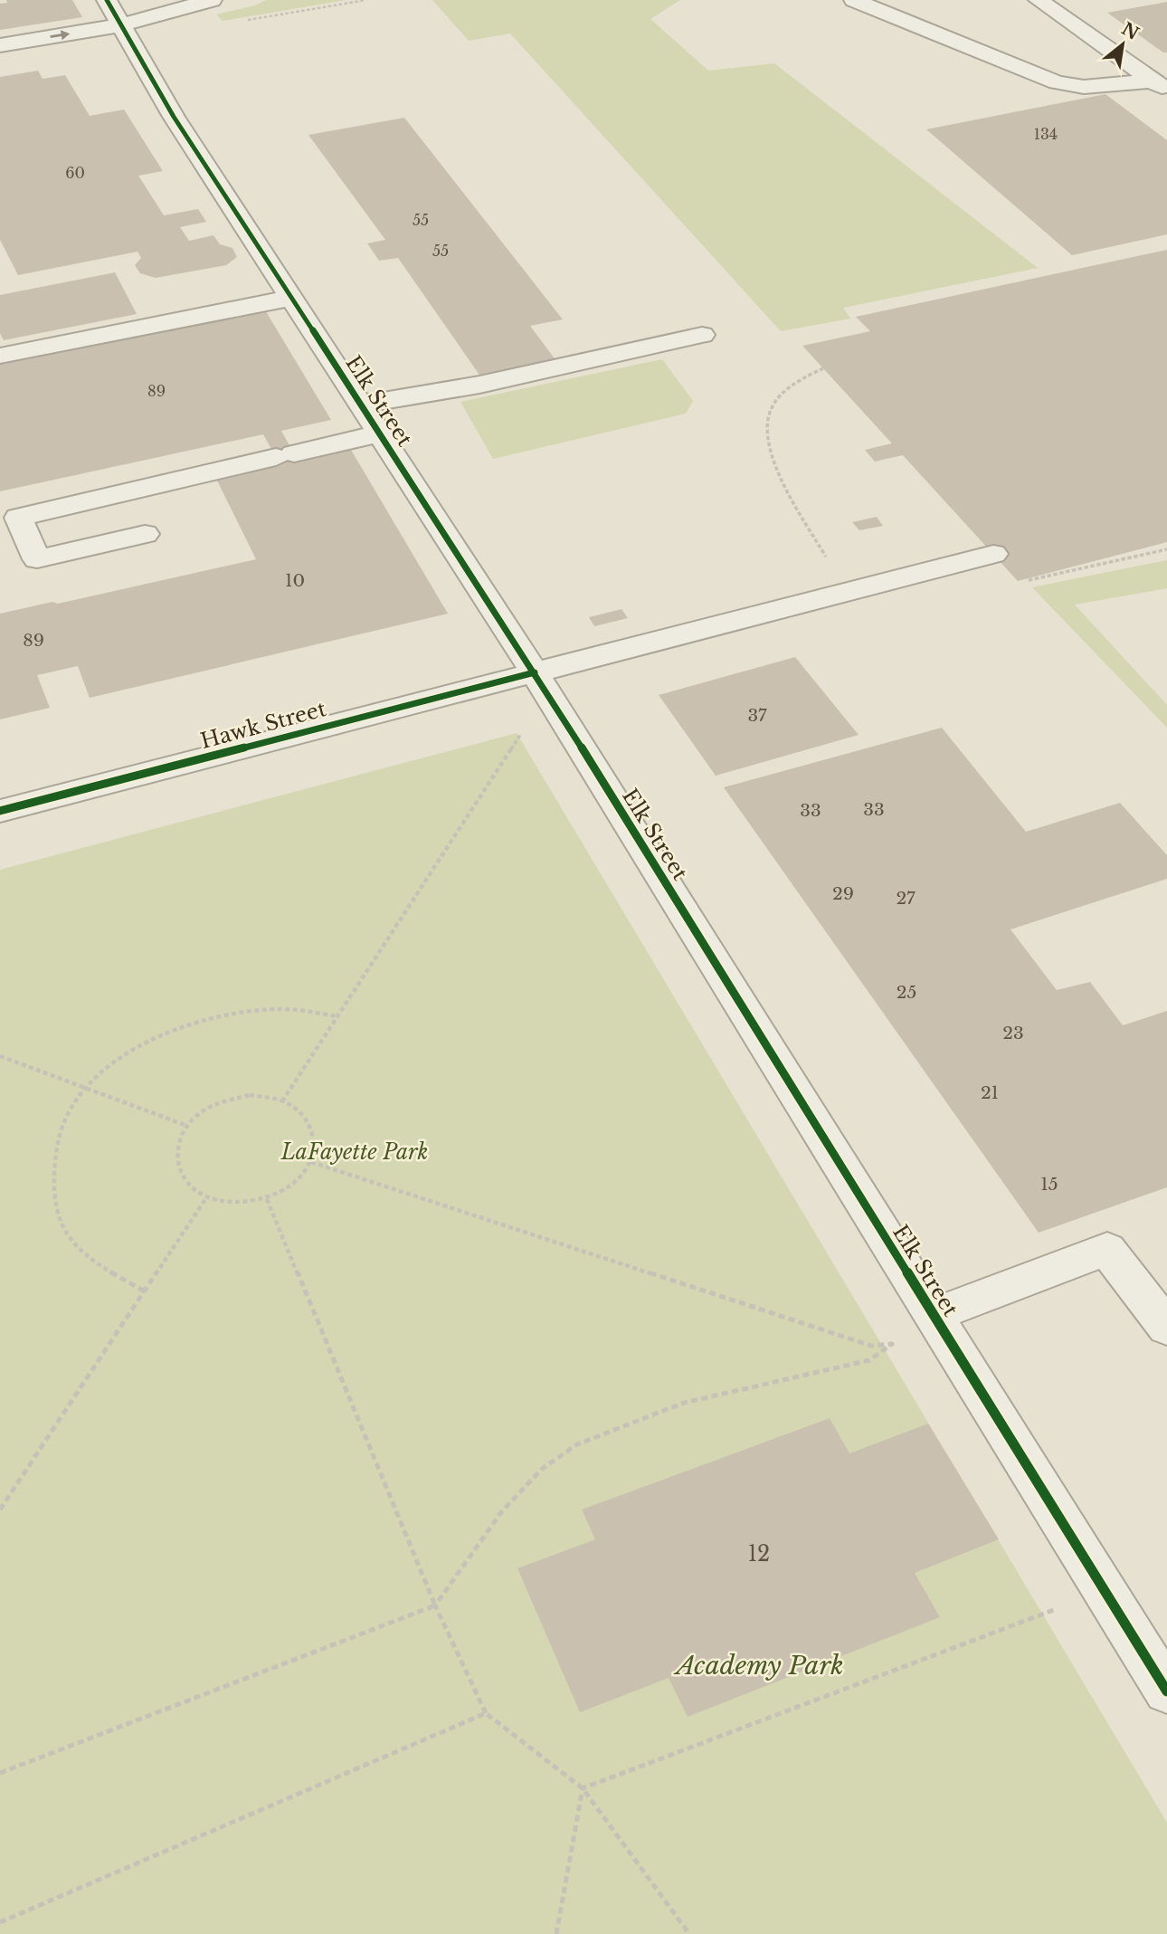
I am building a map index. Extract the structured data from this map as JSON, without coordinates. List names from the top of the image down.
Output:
{
  "streets": {
    "street": ["Elk Street", "Hawk Street"]
  },
  "crossings": [
    ["Elk Street", "Hawk Street"]
  ],
  "parks": ["LaFayette Park", "Academy Park"],
  "house_numbers": [
    "134",
    "60",
    "55",
    "55",
    "89",
    "10",
    "89",
    "37",
    "33",
    "33",
    "29",
    "27",
    "25",
    "23",
    "21",
    "15",
    "12"
  ],
  "north": "top right"
}
